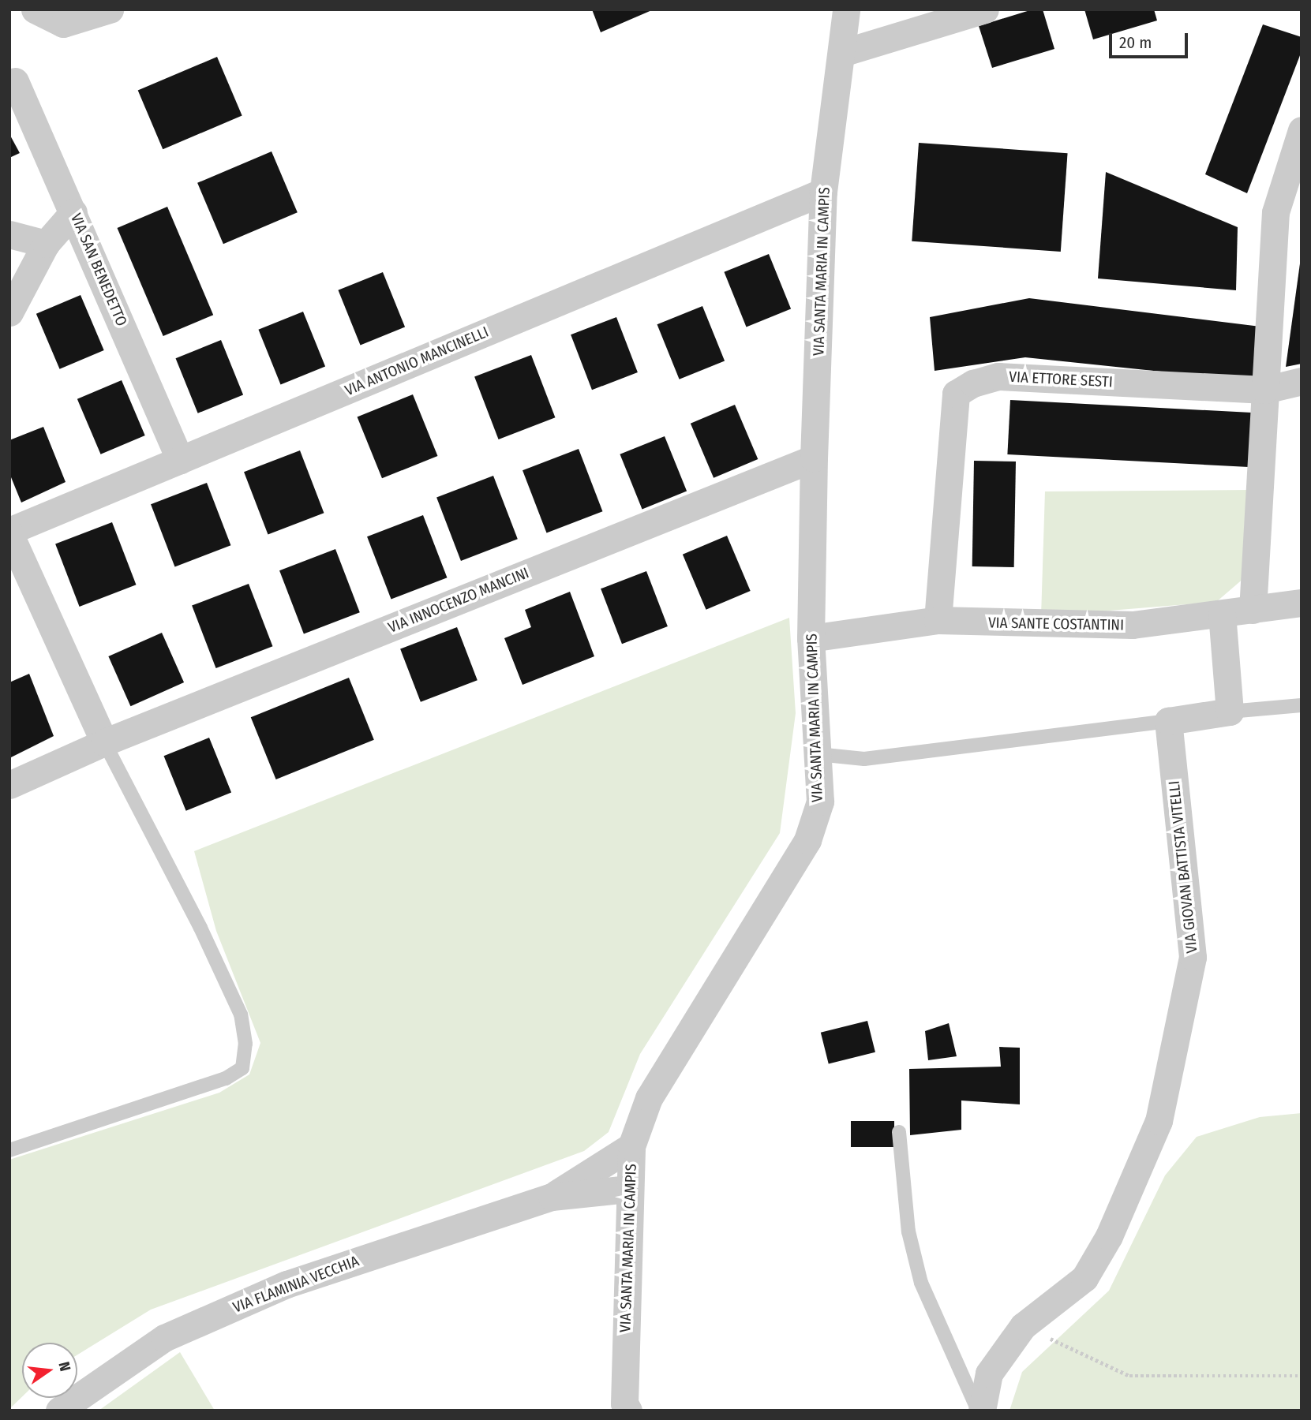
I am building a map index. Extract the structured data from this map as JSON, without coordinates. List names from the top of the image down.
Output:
{
  "streets": {
    "street": [
      "VIA SAN BENEDETTO",
      "VIA SANTA MARIA IN CAMPIS",
      "VIA ANTONIO MANCINELLI",
      "VIA ETTORE SESTI",
      "VIA INNOCENZO MANCINI",
      "VIA SANTE COSTANTINI",
      "VIA GIOVAN BATTISTA VITELLI",
      "VIA FLAMINIA VECCHIA"
    ]
  },
  "crossings": [
    ["VIA SAN BENEDETTO", "VIA ANTONIO MANCINELLI"],
    ["VIA SANTA MARIA IN CAMPIS", "VIA ANTONIO MANCINELLI"],
    ["VIA SANTA MARIA IN CAMPIS", "VIA INNOCENZO MANCINI"],
    ["VIA SANTA MARIA IN CAMPIS", "VIA SANTE COSTANTINI"],
    ["VIA SANTA MARIA IN CAMPIS", "VIA FLAMINIA VECCHIA"],
    ["VIA ETTORE SESTI", "VIA SANTE COSTANTINI"]
  ],
  "scale_bar": "20 m",
  "north": "right"
}
